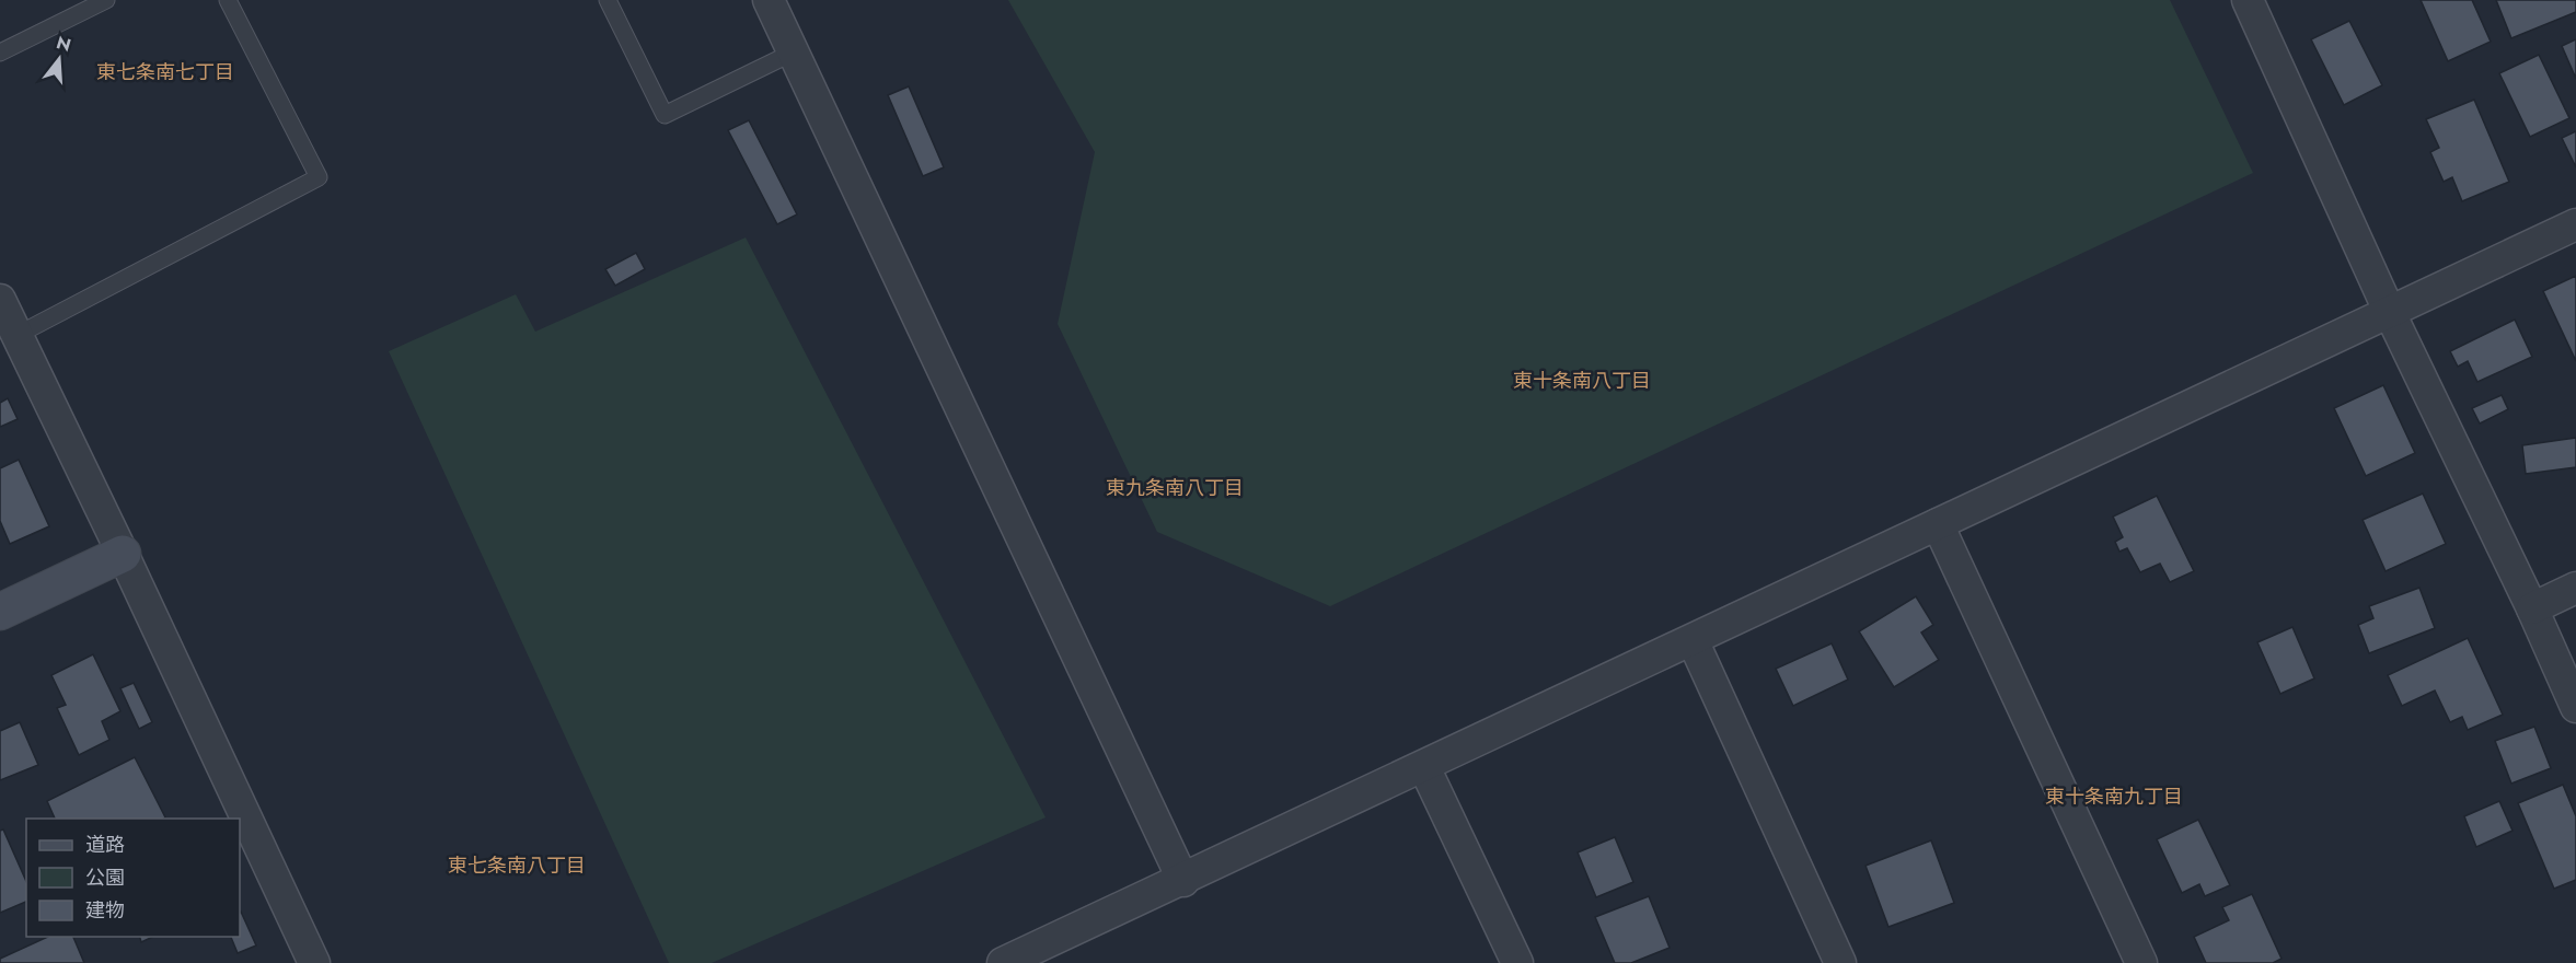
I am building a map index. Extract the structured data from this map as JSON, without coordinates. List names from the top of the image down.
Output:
{
  "districts": [
    "東七条南七丁目",
    "東十条南八丁目",
    "東九条南八丁目",
    "東十条南九丁目",
    "東七条南八丁目"
  ],
  "legend": ["道路", "公園", "建物"],
  "north": "top"
}
